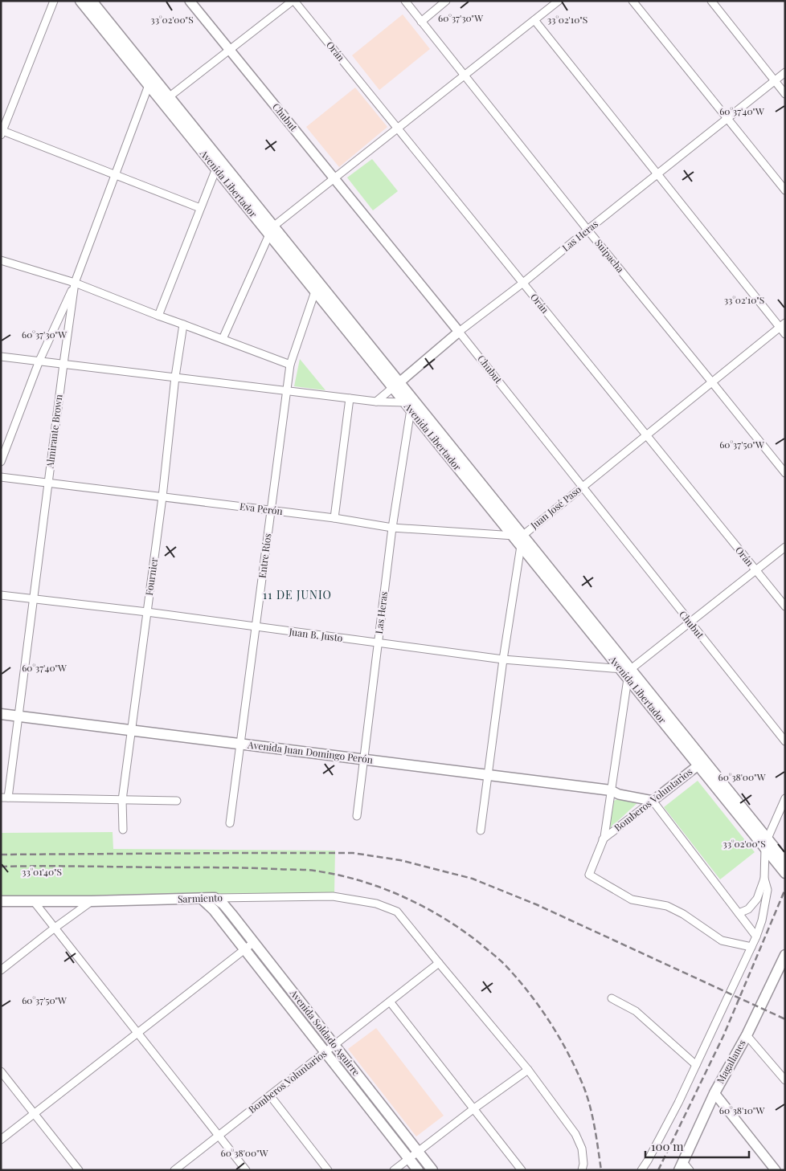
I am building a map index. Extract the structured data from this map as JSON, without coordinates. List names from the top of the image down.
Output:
{
  "streets": {
    "main road": [
      "Avenida Libertador",
      "Avenida Juan Domingo Perón",
      "Sarmiento",
      "Avenida Soldado Aguirre",
      "Magallanes"
    ],
    "street": [
      "Orán",
      "Chubut",
      "Las Heras",
      "Suipacha",
      "Almirante Brown",
      "Juan José Paso",
      "Eva Perón",
      "Entre Ríos",
      "Fournier",
      "Juan B. Justo",
      "Bomberos Voluntarios"
    ]
  },
  "crossings": [
    ["Orán", "Las Heras"],
    ["Orán", "Juan José Paso"],
    ["Chubut", "Las Heras"],
    ["Chubut", "Juan José Paso"],
    ["Avenida Libertador", "Las Heras"],
    ["Avenida Libertador", "Almirante Brown"],
    ["Avenida Libertador", "Juan José Paso"],
    ["Avenida Libertador", "Eva Perón"],
    ["Avenida Libertador", "Entre Ríos"],
    ["Avenida Libertador", "Juan B. Justo"],
    ["Avenida Libertador", "Bomberos Voluntarios"],
    ["Las Heras", "Suipacha"],
    ["Las Heras", "Eva Perón"],
    ["Las Heras", "Juan B. Justo"],
    ["Las Heras", "Avenida Juan Domingo Perón"],
    ["Suipacha", "Juan José Paso"],
    ["Almirante Brown", "Eva Perón"],
    ["Almirante Brown", "Juan B. Justo"],
    ["Almirante Brown", "Avenida Juan Domingo Perón"],
    ["Juan José Paso", "Eva Perón"],
    ["Eva Perón", "Entre Ríos"],
    ["Eva Perón", "Fournier"],
    ["Entre Ríos", "Juan B. Justo"],
    ["Entre Ríos", "Avenida Juan Domingo Perón"],
    ["Fournier", "Juan B. Justo"],
    ["Fournier", "Avenida Juan Domingo Perón"],
    ["Avenida Juan Domingo Perón", "Bomberos Voluntarios"],
    ["Bomberos Voluntarios", "Sarmiento"],
    ["Bomberos Voluntarios", "Avenida Soldado Aguirre"],
    ["Sarmiento", "Avenida Soldado Aguirre"]
  ],
  "districts": ["11 DE JUNIO"],
  "scale_bar": "100 m",
  "coordinates": [
    "60°37'30\"W",
    "33°02'00\"S",
    "33°02'10\"S",
    "60°37'40\"W",
    "60°37'50\"W",
    "60°38'00\"W",
    "33°01'40\"S",
    "60°38'10\"W"
  ]
}
